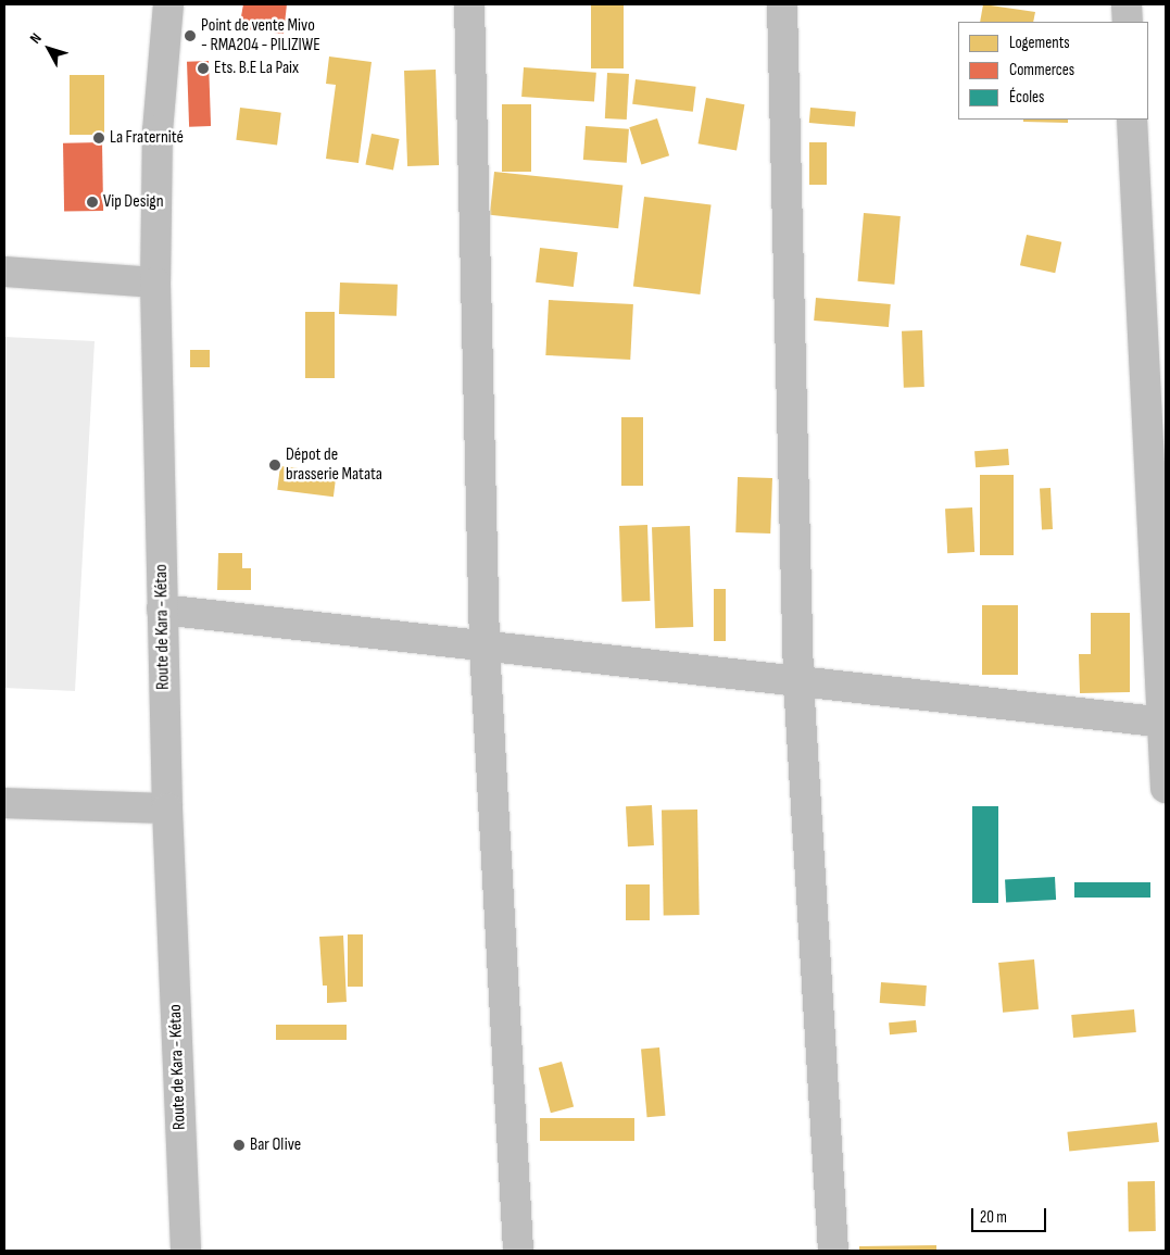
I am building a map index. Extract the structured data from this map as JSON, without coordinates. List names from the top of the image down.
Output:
{
  "streets": {
    "street": ["Route de Kara - Kétao"]
  },
  "places": [
    "Point de vente Mivo - RMA204 - PILIZIWE",
    "Ets. B.E La Paix",
    "La Fraternité",
    "Vip Design",
    "Dépot de brasserie Matata",
    "Bar Olive"
  ],
  "legend": ["Logements", "Commerces", "Écoles"],
  "scale_bar": "20 m",
  "north": "top left"
}
